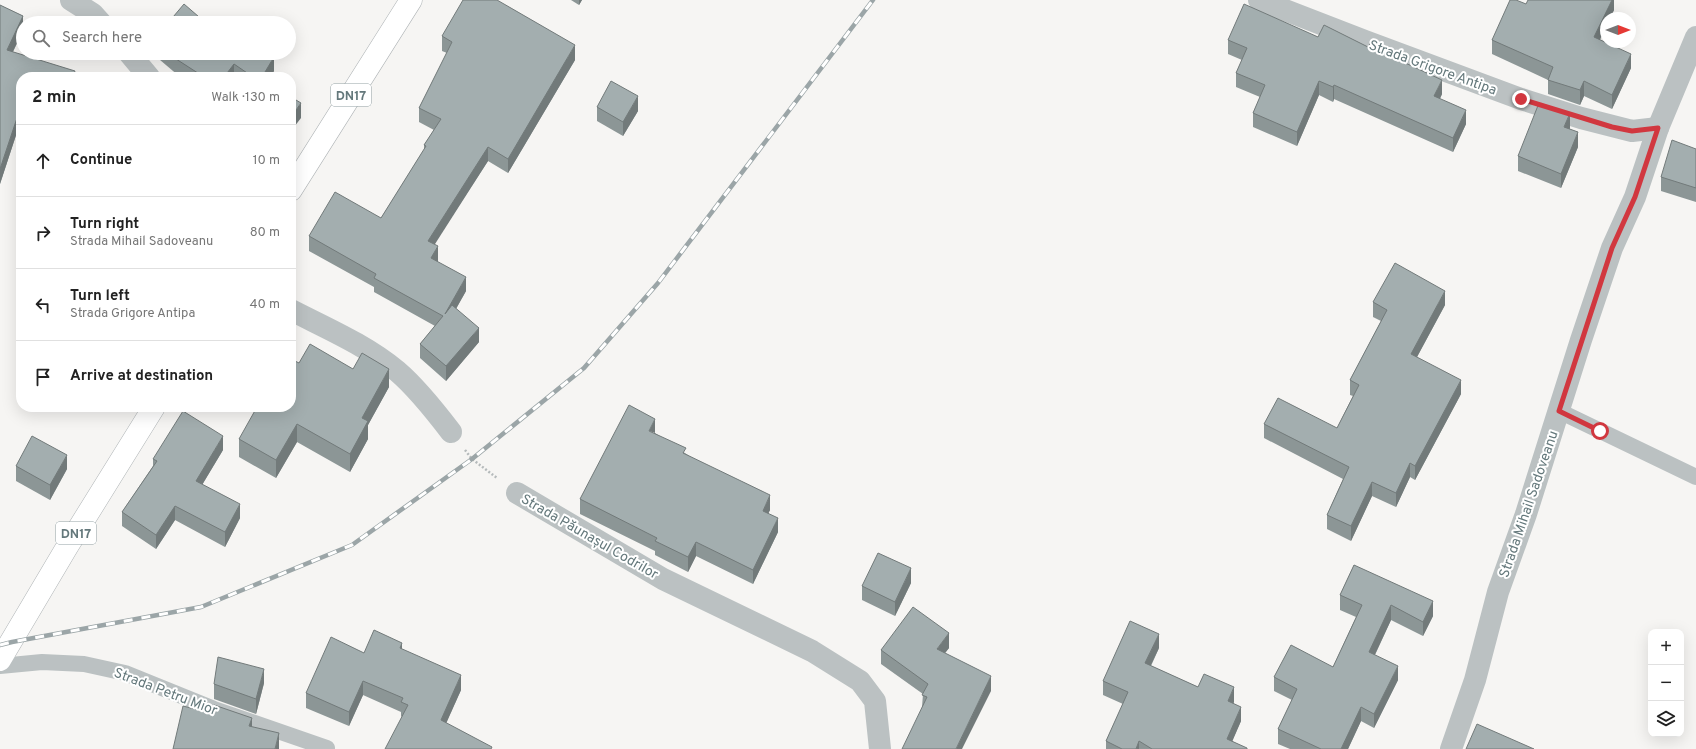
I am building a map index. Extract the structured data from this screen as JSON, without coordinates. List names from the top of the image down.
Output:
{
  "streets": {
    "highway": ["DN17"],
    "street": ["Strada Grigore Antipa", "Strada Mihail Sadoveanu", "Strada Păunașul Codrilor"],
    "lane": ["Strada Petru Mior"]
  },
  "crossings": [
    ["Strada Grigore Antipa", "Strada Mihail Sadoveanu"]
  ],
  "north": "right",
  "page": {
    "search": "Search here",
    "heading": ["2 min", "Walk · 130 m"],
    "list": [
      ["Continue", "10 m"],
      ["Turn right", "Strada Mihail Sadoveanu", "80 m"],
      ["Turn left", "Strada Grigore Antipa", "40 m"],
      "Arrive at destination"
    ],
    "map_buttons": ["+", "−"]
  }
}
